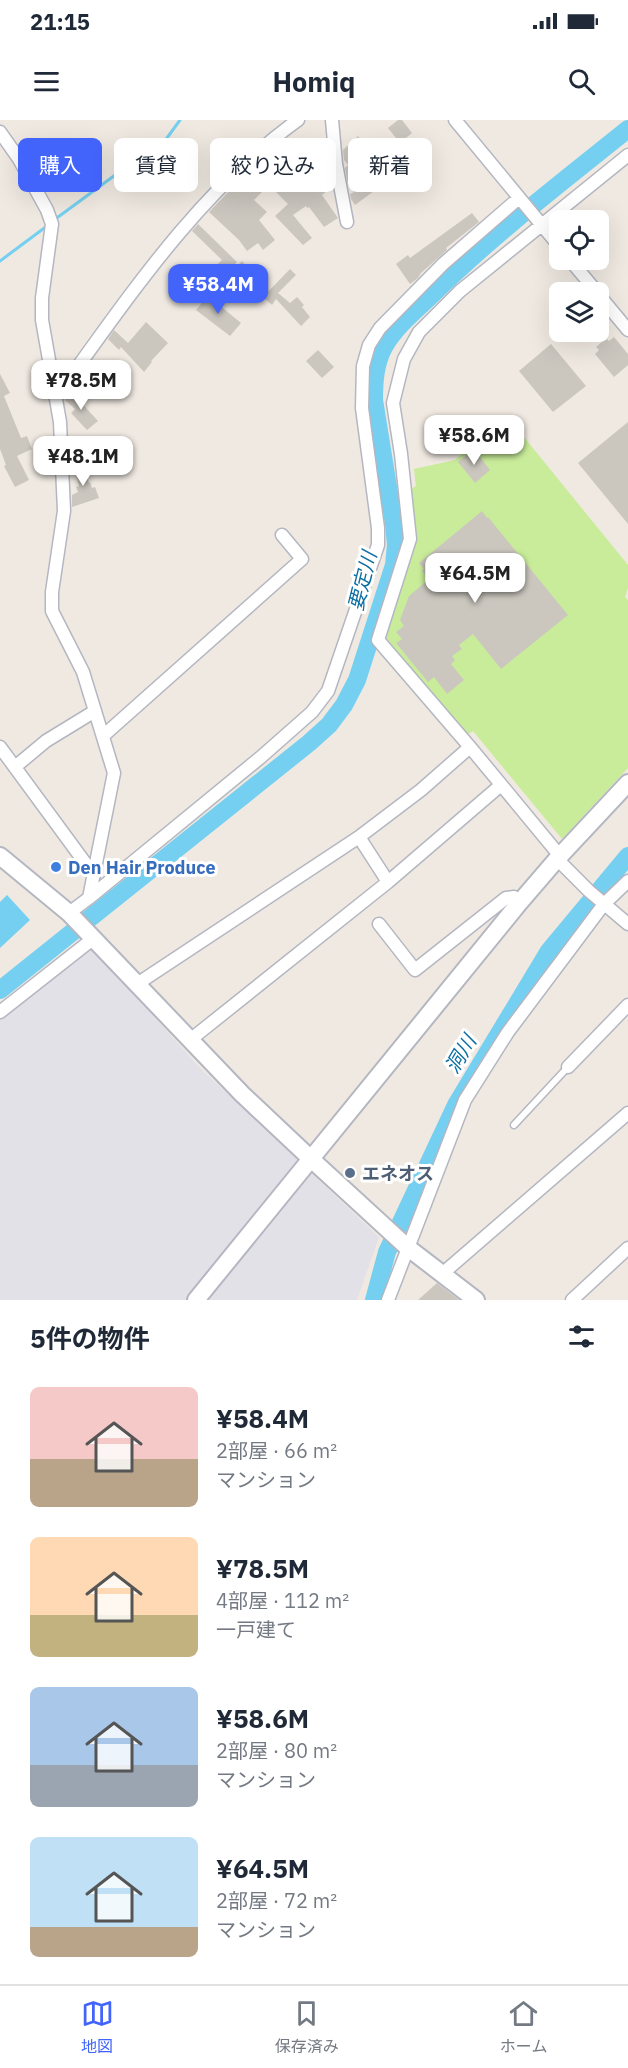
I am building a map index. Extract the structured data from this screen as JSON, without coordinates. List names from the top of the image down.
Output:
{
  "water": ["要定川", "洞川"],
  "places": ["Den Hair Produce", "エネオス"],
  "page": {
    "status": "21:15",
    "header": "Homiq",
    "chip": [
      "購入",
      "賃貸",
      "絞り込み",
      "新着"
    ],
    "price": [
      "¥58.4M",
      "¥78.5M",
      "¥58.6M",
      "¥48.1M",
      "¥64.5M"
    ],
    "heading": "5件の物件",
    "list": [
      {
        "name": "¥58.4M",
        "note": "2部屋 · 66 m² · マンション"
      },
      {
        "name": "¥78.5M",
        "note": "4部屋 · 112 m² · 一戸建て"
      },
      {
        "name": "¥58.6M",
        "note": "2部屋 · 80 m² · マンション"
      },
      {
        "name": "¥64.5M",
        "note": "2部屋 · 72 m² · マンション"
      }
    ],
    "tabs": ["地図", "保存済み", "ホーム"]
  }
}
